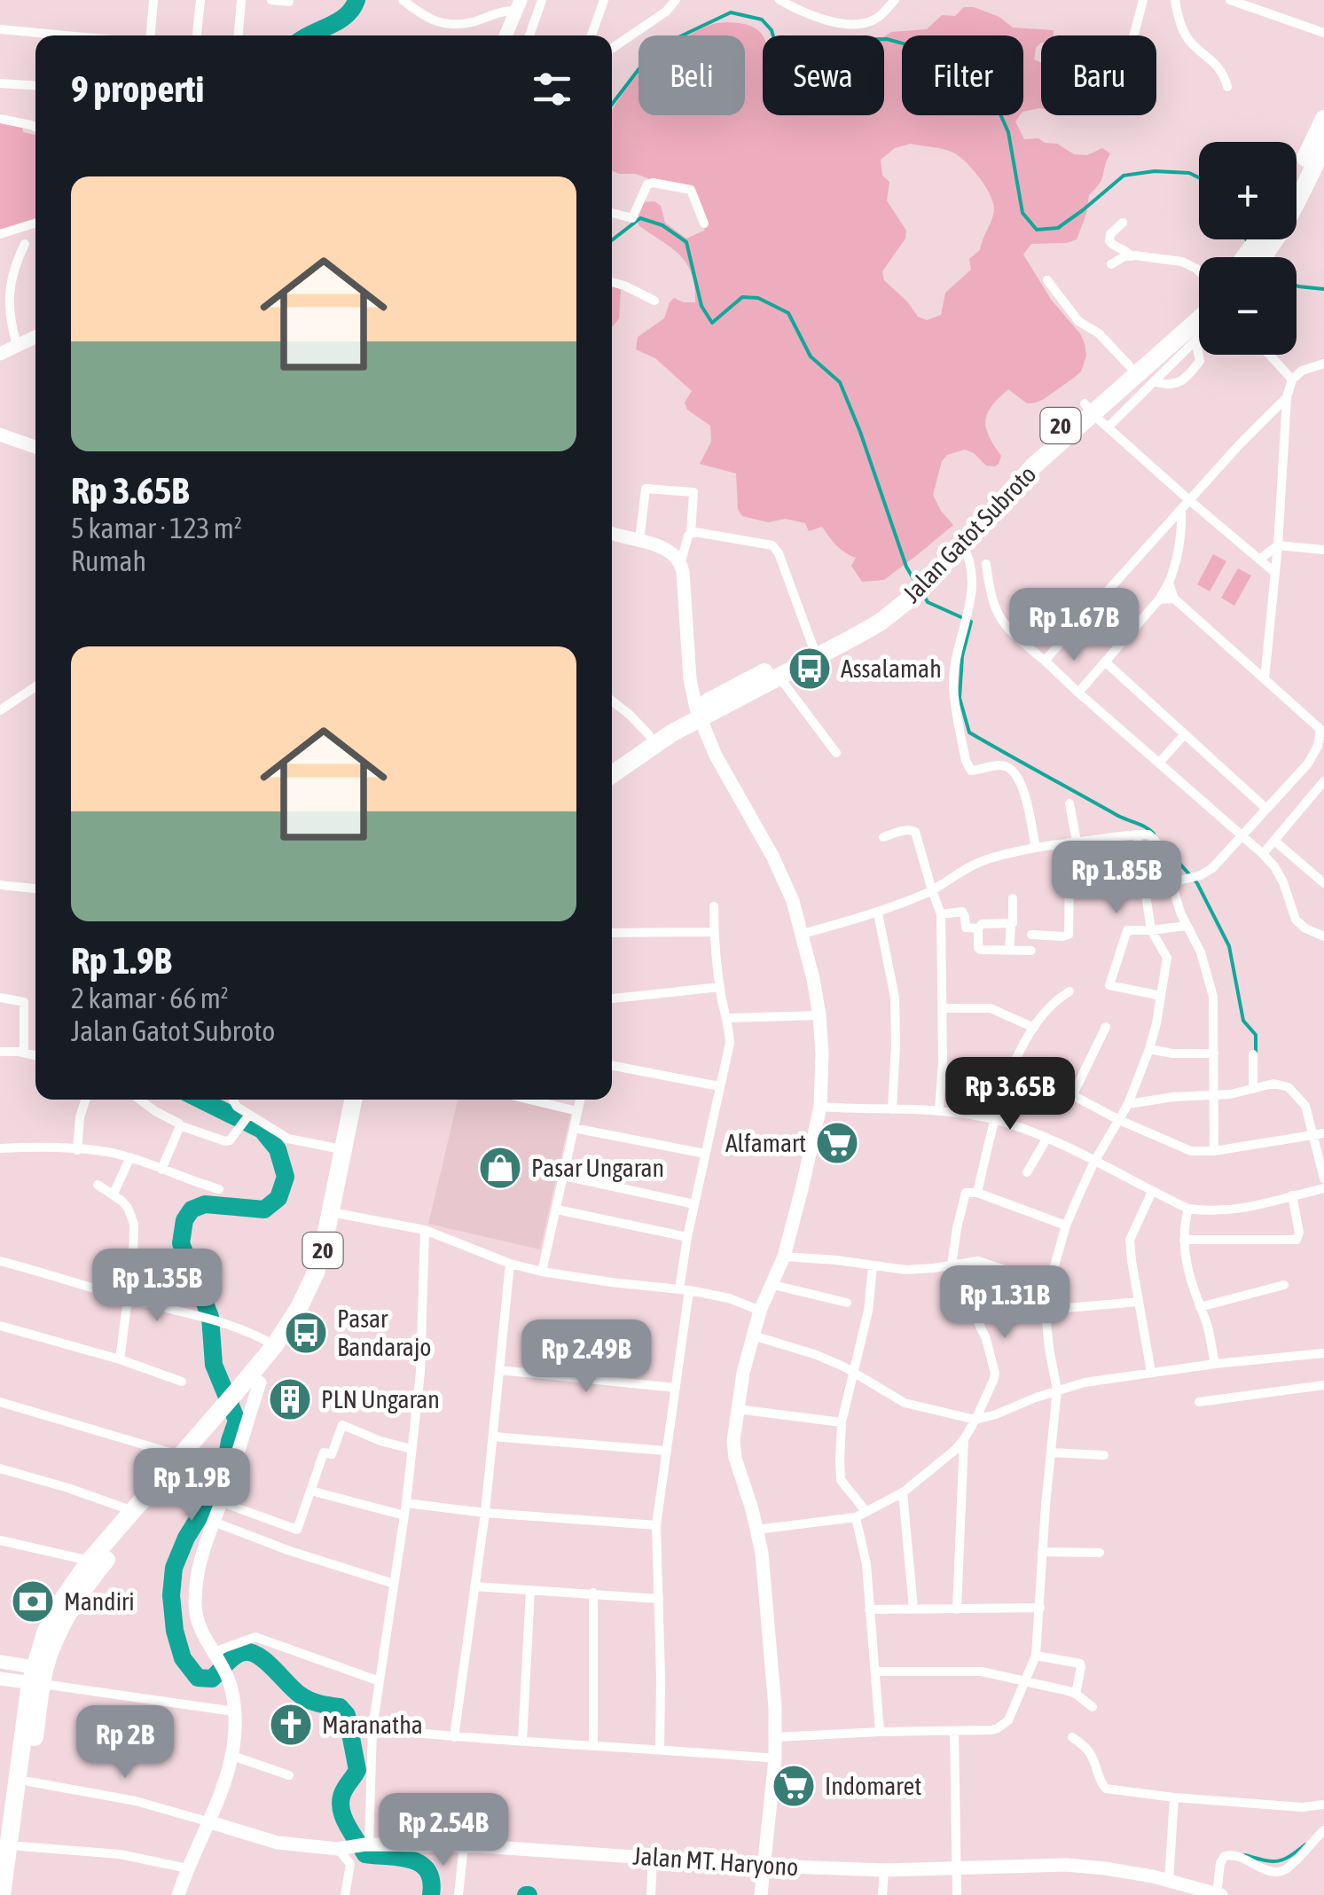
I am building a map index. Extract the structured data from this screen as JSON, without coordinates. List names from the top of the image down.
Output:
{
  "streets": {
    "highway": ["20", "Jalan Gatot Subroto"],
    "street": ["Jalan MT. Haryono"]
  },
  "places": {
    "bus stop": ["Assalamah", "Pasar Bandarajo"],
    "supermarket": ["Alfamart", "Indomaret"],
    "shop": ["Pasar Ungaran"],
    "building": ["PLN Ungaran"],
    "bank": ["Mandiri"],
    "church": ["Maranatha"]
  },
  "page": {
    "chip": [
      "Beli",
      "Sewa",
      "Filter",
      "Baru"
    ],
    "heading": "9 properti",
    "map_buttons": ["+", "−"],
    "list": [
      {
        "name": "Rp 3.65B",
        "note": "5 kamar · 123 m² · Rumah"
      },
      {
        "name": "Rp 1.9B",
        "note": "2 kamar · 66 m² · Jalan Gatot Subroto"
      }
    ],
    "price": [
      "Rp 1.67B",
      "Rp 1.85B",
      "Rp 3.65B",
      "Rp 1.35B",
      "Rp 1.31B",
      "Rp 2.49B",
      "Rp 1.9B",
      "Rp 2B",
      "Rp 2.54B"
    ]
  }
}
